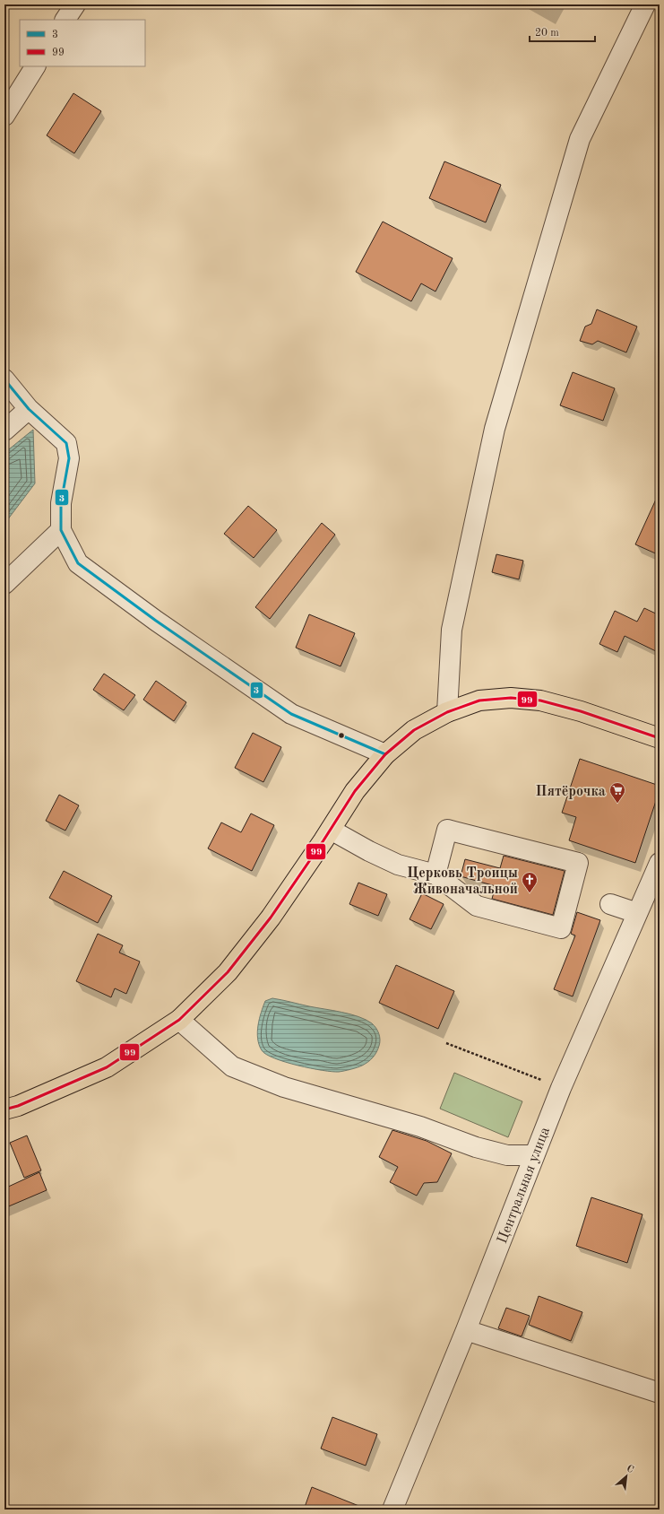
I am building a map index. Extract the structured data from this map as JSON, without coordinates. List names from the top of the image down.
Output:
{
  "streets": {
    "street": ["Центральная улица"]
  },
  "places": {
    "supermarket": ["Пятёрочка"],
    "church": ["Церковь Троицы Живоначальной"]
  },
  "lines": ["transit line 3", "transit line 99"],
  "legend": ["3", "99"],
  "scale_bar": "20 m",
  "north": "top right"
}
